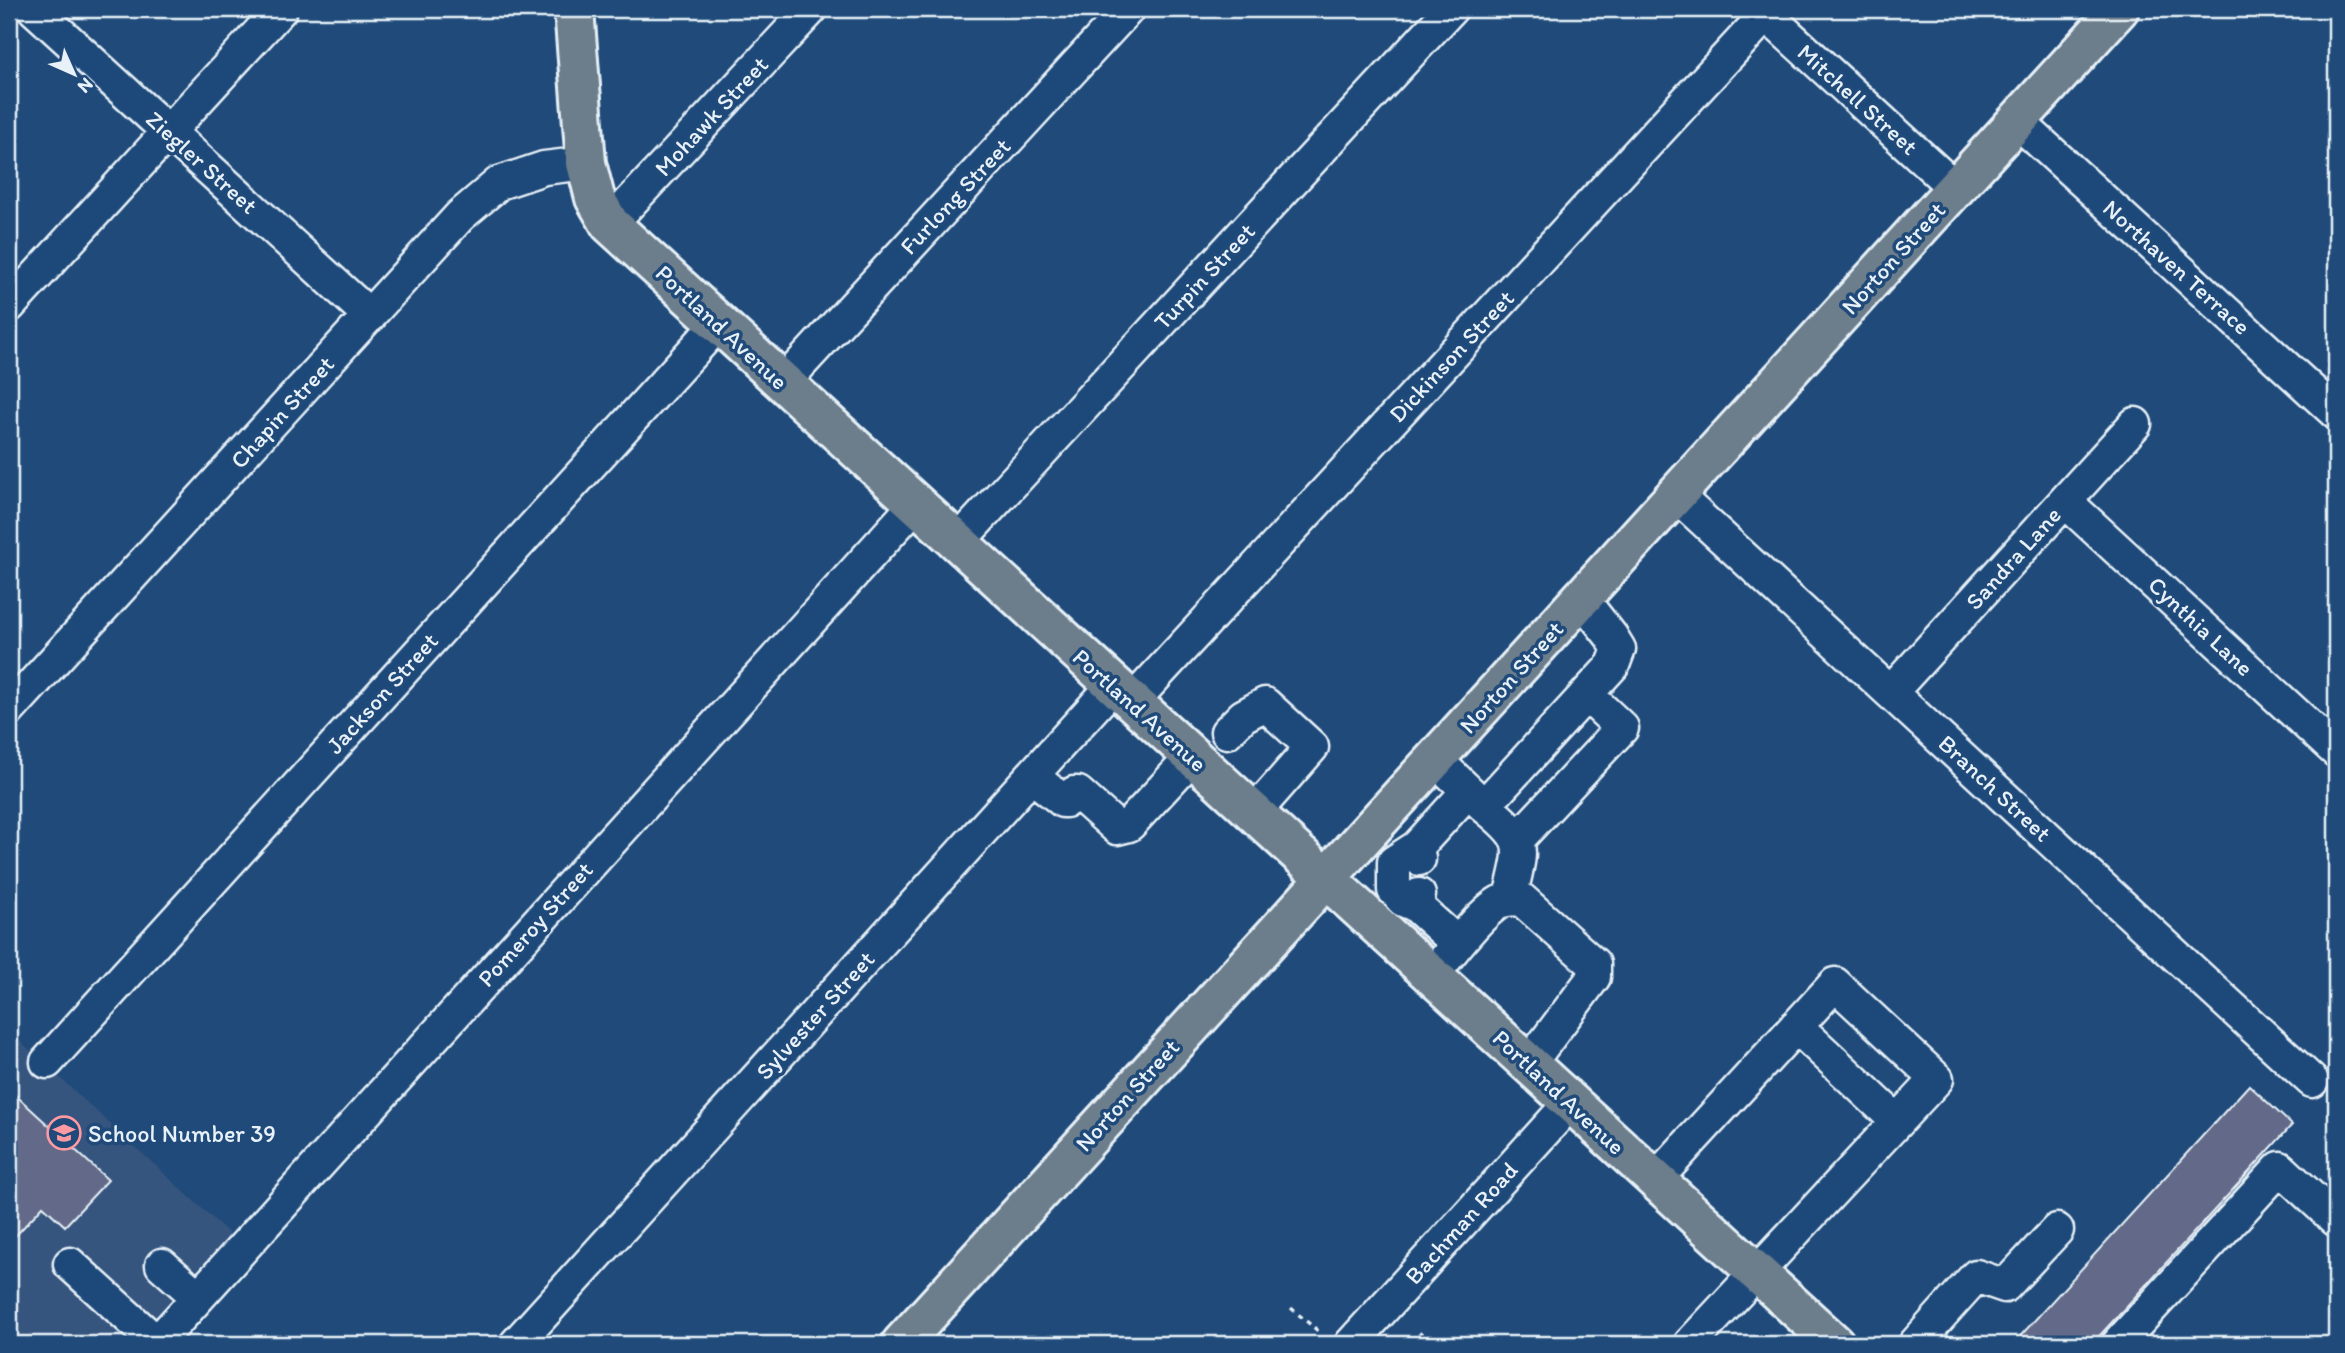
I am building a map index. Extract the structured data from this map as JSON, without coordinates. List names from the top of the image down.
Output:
{
  "streets": {
    "main road": ["Norton Street", "Portland Avenue"],
    "street": [
      "Mitchell Street",
      "Mohawk Street",
      "Ziegler Street",
      "Furlong Street",
      "Northaven Terrace",
      "Turpin Street",
      "Dickinson Street",
      "Chapin Street",
      "Sandra Lane",
      "Cynthia Lane",
      "Jackson Street",
      "Branch Street",
      "Pomeroy Street",
      "Sylvester Street",
      "Bachman Road"
    ]
  },
  "crossings": [
    ["Mitchell Street", "Norton Street"],
    ["Mitchell Street", "Dickinson Street"],
    ["Mohawk Street", "Portland Avenue"],
    ["Ziegler Street", "Chapin Street"],
    ["Furlong Street", "Portland Avenue"],
    ["Norton Street", "Northaven Terrace"],
    ["Norton Street", "Portland Avenue"],
    ["Norton Street", "Branch Street"],
    ["Turpin Street", "Portland Avenue"],
    ["Portland Avenue", "Dickinson Street"],
    ["Portland Avenue", "Chapin Street"],
    ["Portland Avenue", "Jackson Street"],
    ["Portland Avenue", "Pomeroy Street"],
    ["Portland Avenue", "Sylvester Street"],
    ["Portland Avenue", "Bachman Road"],
    ["Dickinson Street", "Sylvester Street"],
    ["Sandra Lane", "Cynthia Lane"],
    ["Sandra Lane", "Branch Street"]
  ],
  "places": {
    "school or university": ["School Number 39"]
  },
  "north": "bottom right"
}
